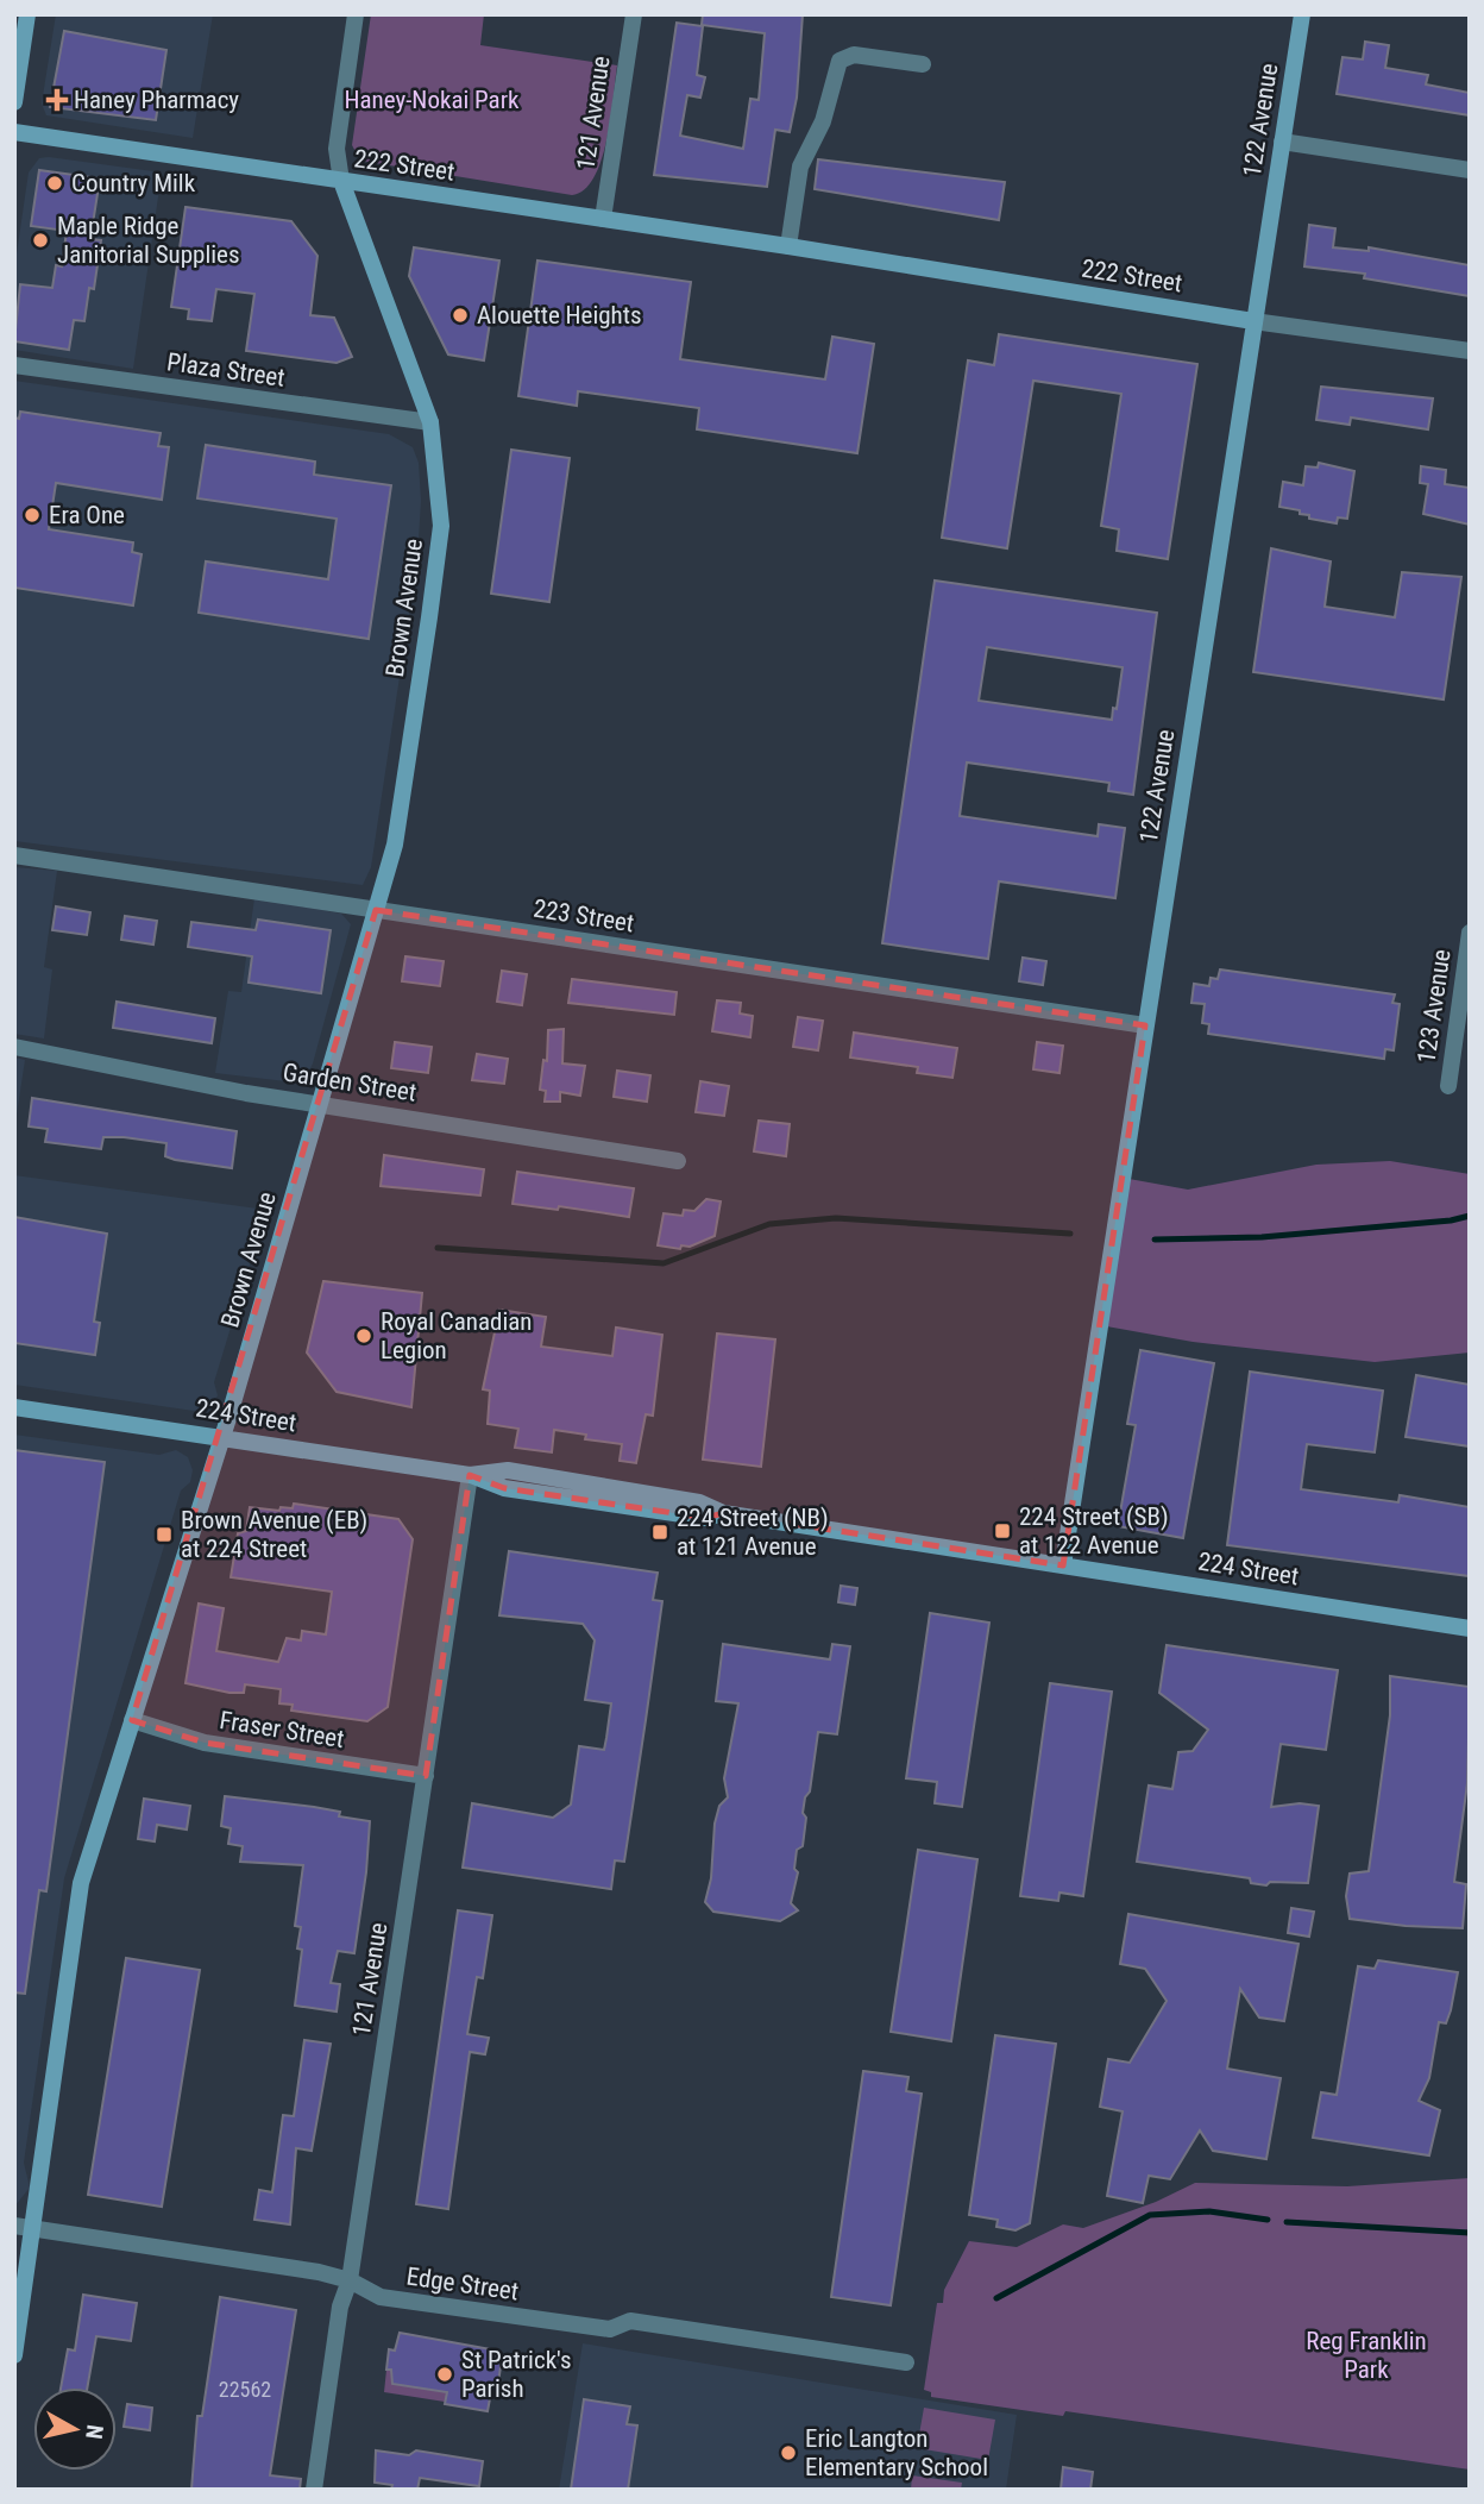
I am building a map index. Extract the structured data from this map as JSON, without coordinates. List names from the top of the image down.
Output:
{
  "streets": {
    "street": [
      "121 Avenue",
      "122 Avenue",
      "222 Street",
      "Plaza Street",
      "Brown Avenue",
      "223 Street",
      "123 Avenue",
      "Garden Street",
      "224 Street",
      "Fraser Street",
      "Edge Street"
    ]
  },
  "crossings": [
    ["121 Avenue", "222 Street"],
    ["121 Avenue", "224 Street"],
    ["121 Avenue", "Fraser Street"],
    ["121 Avenue", "Edge Street"],
    ["122 Avenue", "222 Street"],
    ["122 Avenue", "223 Street"],
    ["122 Avenue", "224 Street"],
    ["222 Street", "Brown Avenue"],
    ["Plaza Street", "Brown Avenue"],
    ["Brown Avenue", "223 Street"],
    ["Brown Avenue", "Garden Street"],
    ["Brown Avenue", "224 Street"],
    ["Brown Avenue", "Fraser Street"],
    ["Brown Avenue", "Edge Street"]
  ],
  "parks": ["Haney-Nokai Park", "Reg Franklin Park"],
  "places": {
    "health": ["Haney Pharmacy"],
    "other": [
      "Country Milk",
      "Maple Ridge Janitorial Supplies",
      "Alouette Heights",
      "Era One",
      "Royal Canadian Legion",
      "St Patrick's Parish",
      "Eric Langton Elementary School"
    ],
    "transit": ["224 Street (SB) at 122 Avenue", "224 Street (NB) at 121 Avenue", "Brown Avenue (EB) at 224 Street"]
  },
  "house_numbers": ["22562"],
  "north": "right"
}
